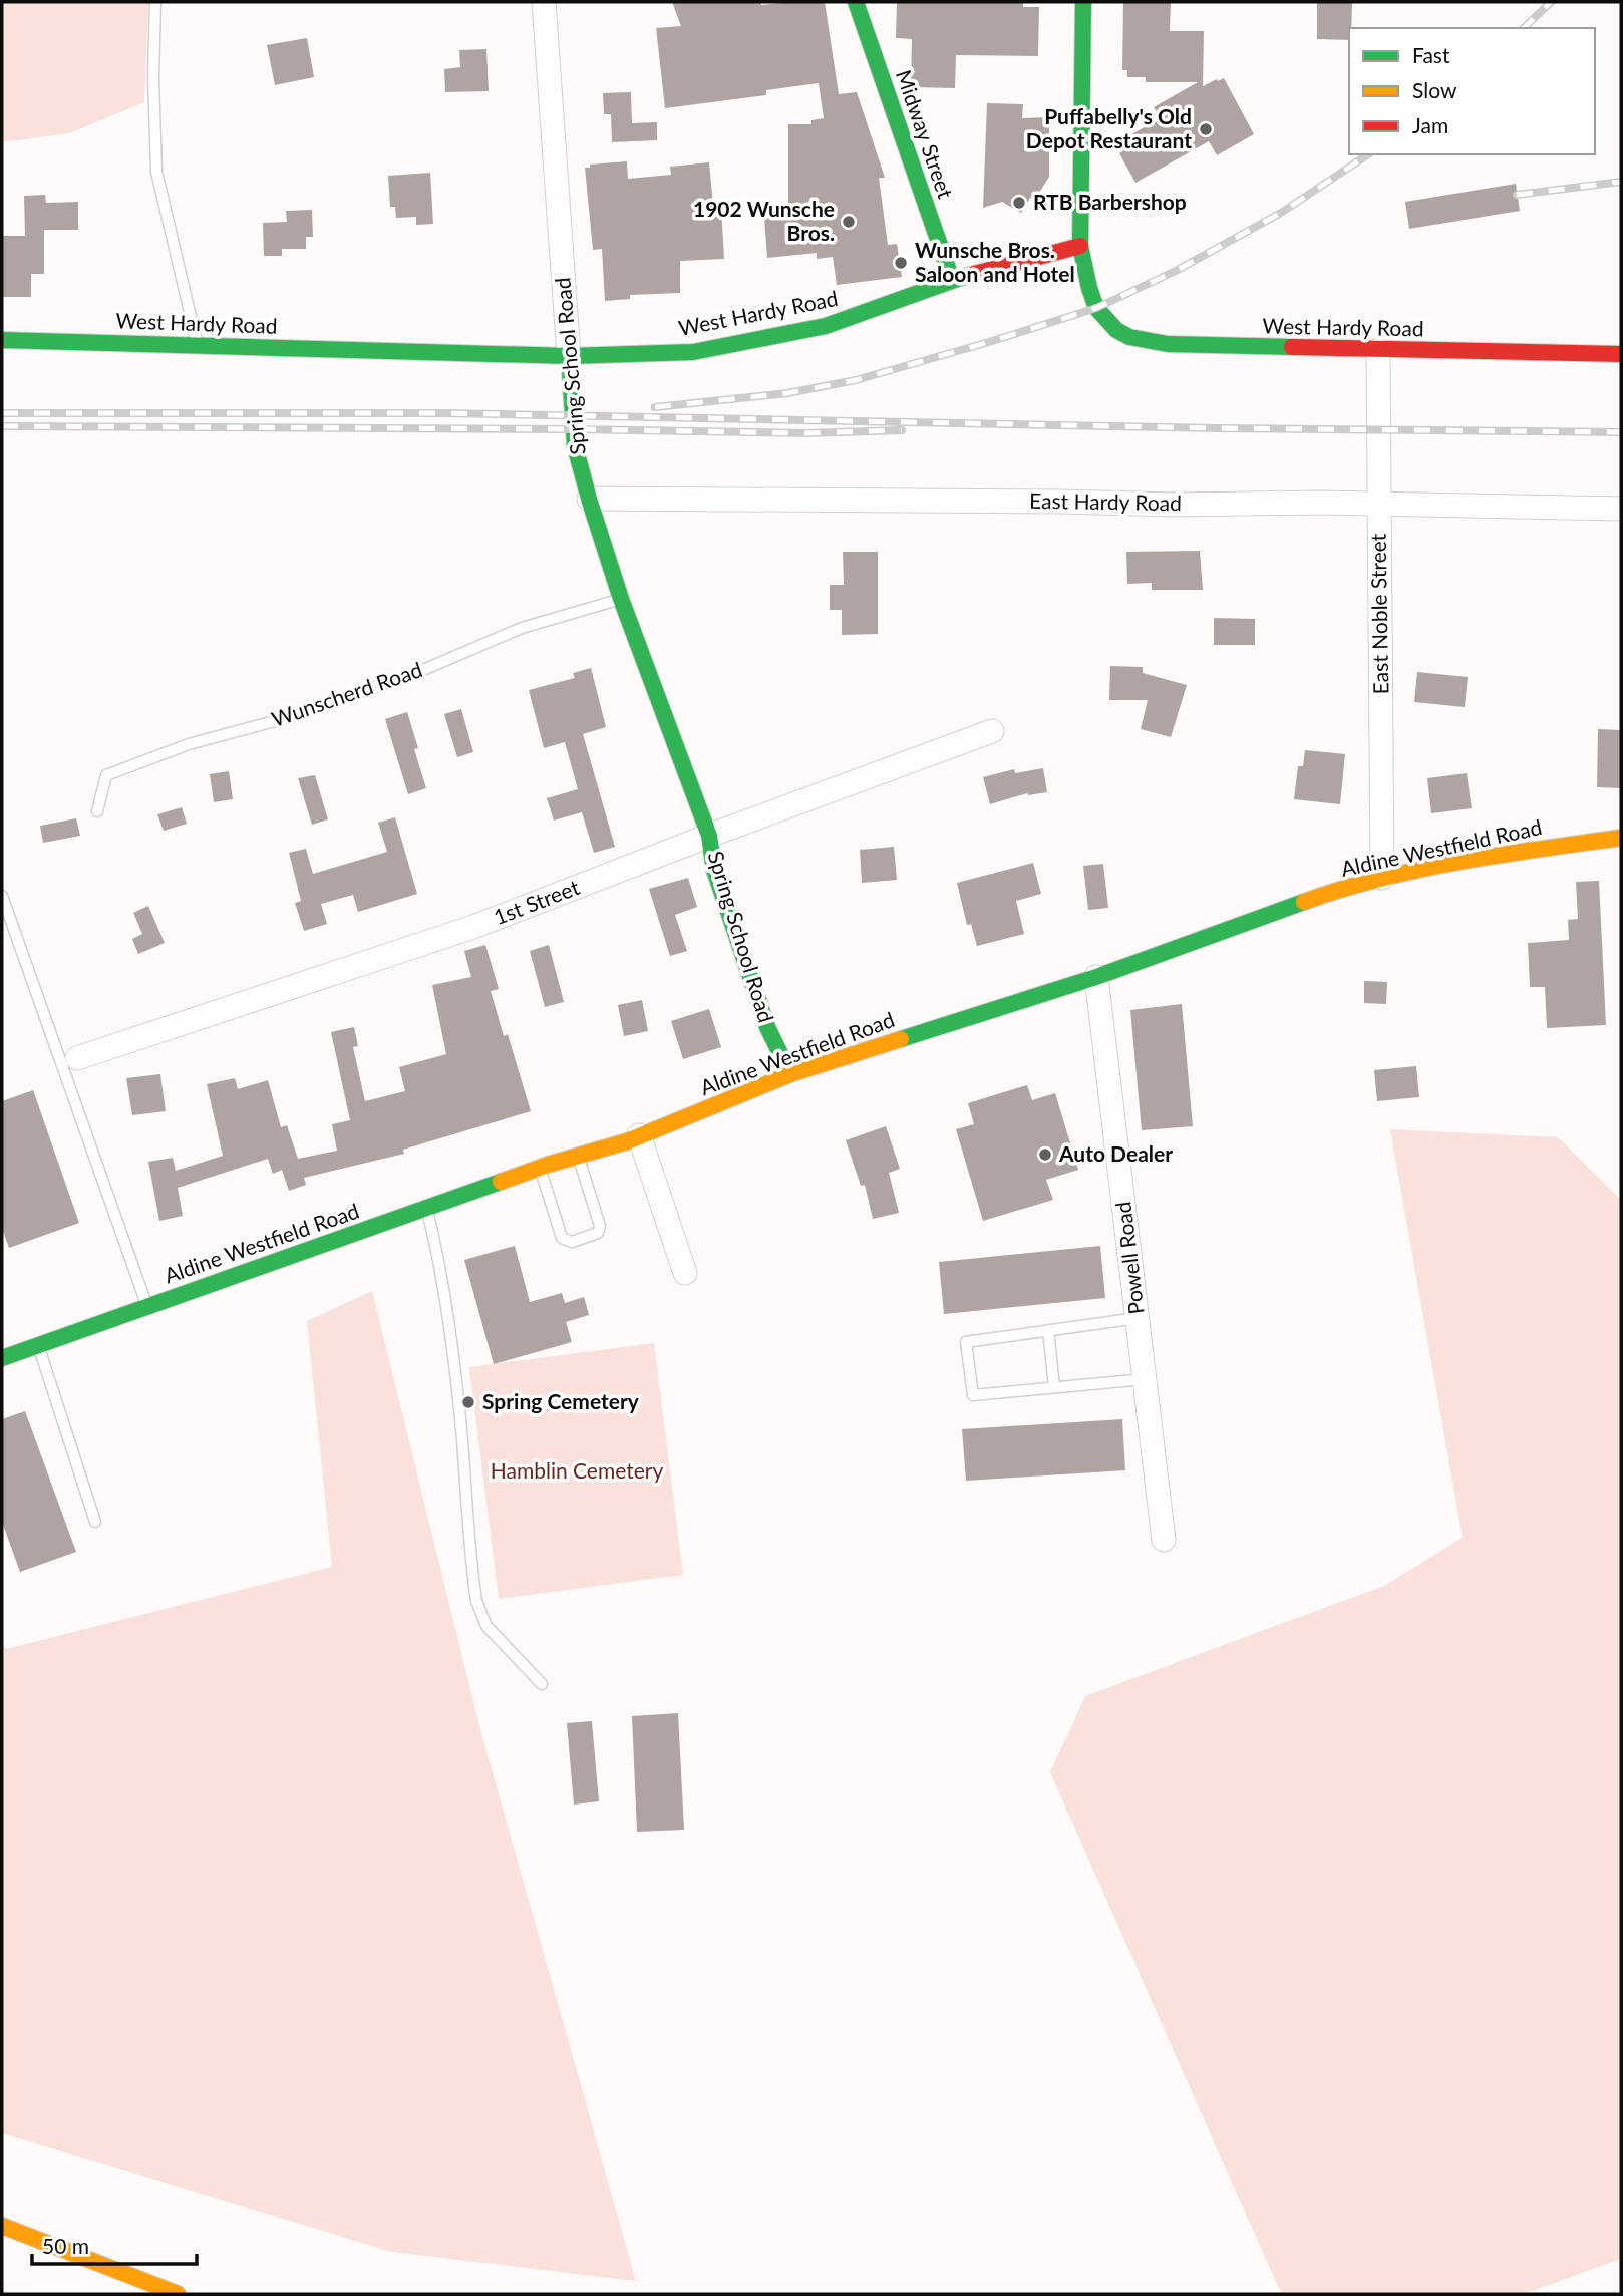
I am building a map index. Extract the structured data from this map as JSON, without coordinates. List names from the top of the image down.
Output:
{
  "streets": {
    "main road": [
      "Midway Street",
      "West Hardy Road",
      "Spring School Road",
      "Aldine Westfield Road"
    ],
    "street": [
      "East Hardy Road",
      "East Noble Street",
      "1st Street",
      "Powell Road"
    ],
    "lane": ["Wunscherd Road"]
  },
  "crossings": [
    ["Midway Street", "West Hardy Road"],
    ["West Hardy Road", "Spring School Road"],
    ["West Hardy Road", "East Noble Street"],
    ["Spring School Road", "East Hardy Road"],
    ["Spring School Road", "Wunscherd Road"],
    ["Spring School Road", "Aldine Westfield Road"],
    ["Spring School Road", "1st Street"],
    ["East Hardy Road", "East Noble Street"],
    ["East Noble Street", "Aldine Westfield Road"],
    ["Aldine Westfield Road", "Powell Road"]
  ],
  "parks": ["Hamblin Cemetery"],
  "places": [
    "Puffabelly's Old Depot Restaurant",
    "RTB Barbershop",
    "1902 Wunsche Bros.",
    "Wunsche Bros. Saloon and Hotel",
    "Auto Dealer",
    "Spring Cemetery"
  ],
  "legend": ["Fast", "Slow", "Jam"],
  "scale_bar": "50 m"
}
